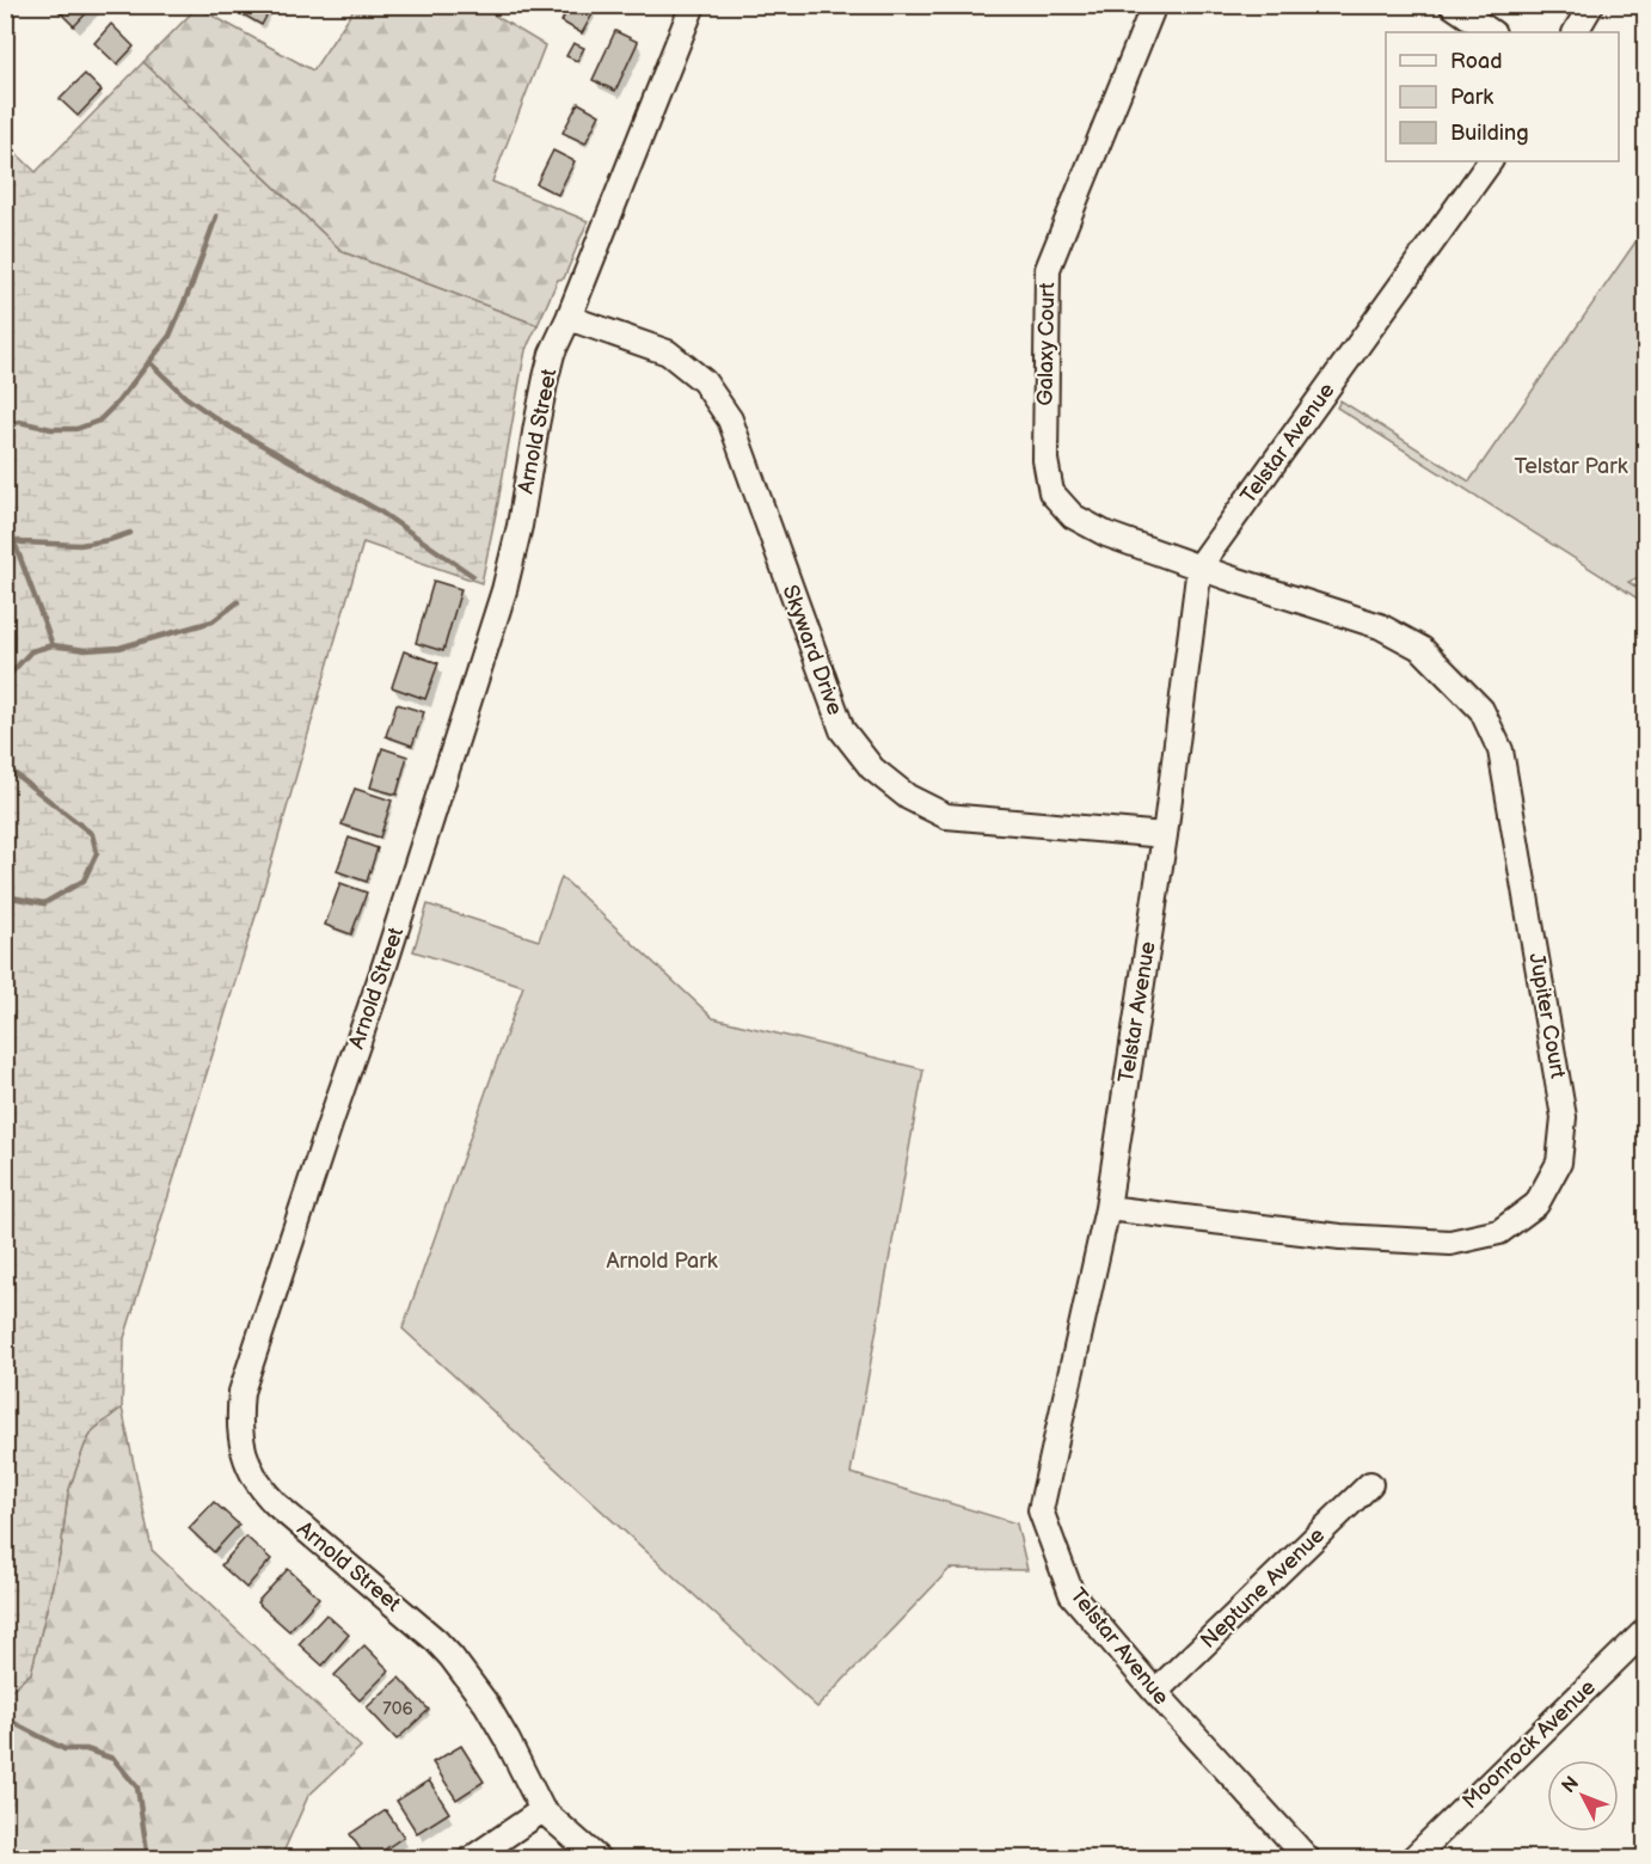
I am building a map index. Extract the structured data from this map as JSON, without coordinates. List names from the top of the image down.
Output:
{
  "streets": {
    "street": [
      "Galaxy Court",
      "Arnold Street",
      "Telstar Avenue",
      "Skyward Drive",
      "Jupiter Court",
      "Neptune Avenue",
      "Moonrock Avenue"
    ]
  },
  "crossings": [
    ["Galaxy Court", "Telstar Avenue"],
    ["Galaxy Court", "Jupiter Court"],
    ["Arnold Street", "Skyward Drive"],
    ["Telstar Avenue", "Skyward Drive"],
    ["Telstar Avenue", "Jupiter Court"],
    ["Telstar Avenue", "Neptune Avenue"]
  ],
  "parks": ["Telstar Park", "Arnold Park"],
  "house_numbers": ["706"],
  "legend": ["Road", "Park", "Building"],
  "north": "top left"
}
